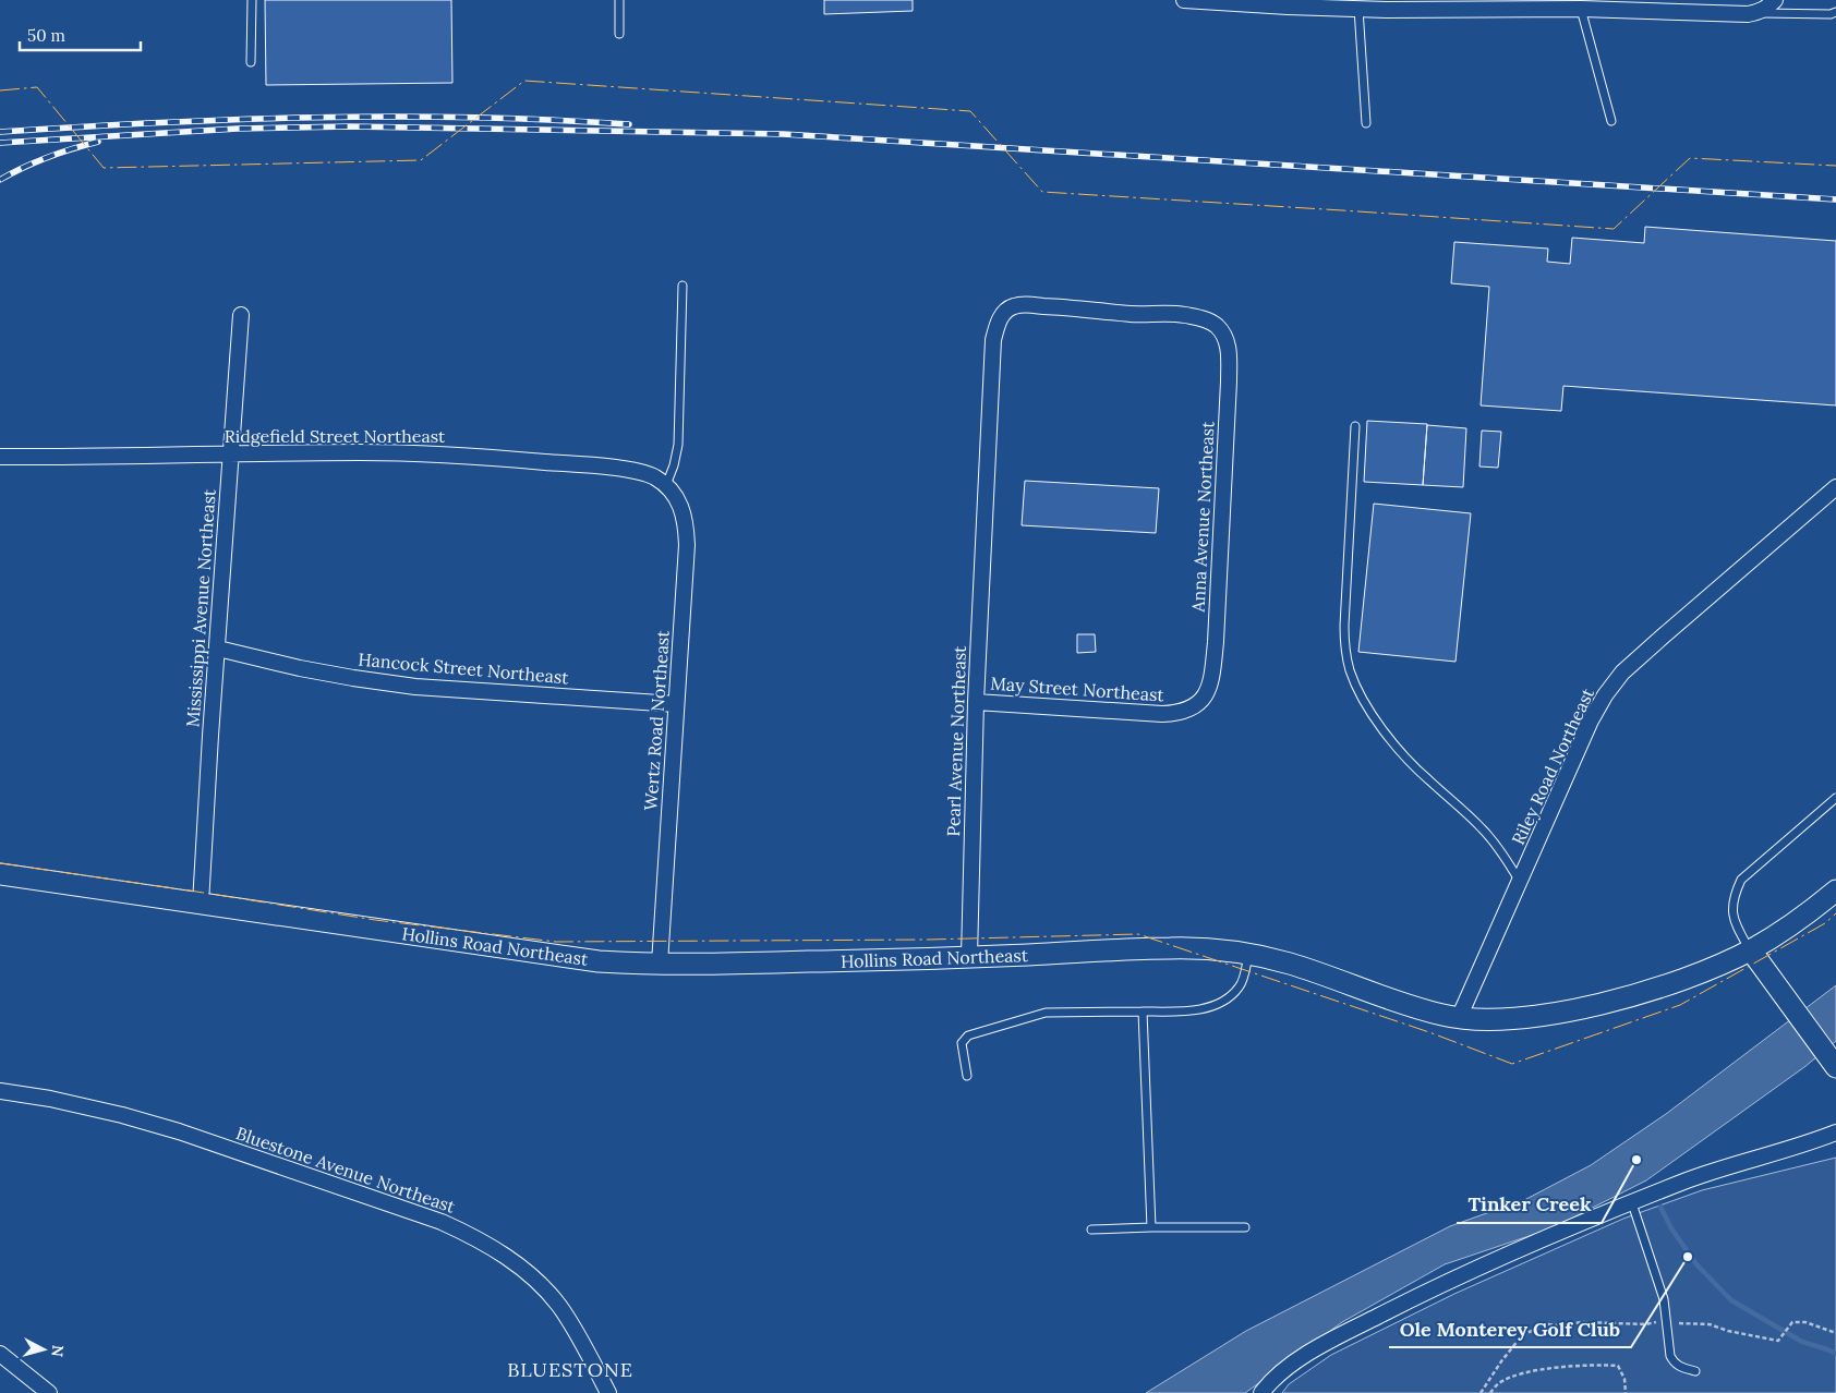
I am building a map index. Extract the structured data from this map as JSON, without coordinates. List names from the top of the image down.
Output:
{
  "streets": {
    "main road": ["Hollins Road Northeast"],
    "street": [
      "Ridgefield Street Northeast",
      "Anna Avenue Northeast",
      "Mississippi Avenue Northeast",
      "Hancock Street Northeast",
      "May Street Northeast",
      "Wertz Road Northeast",
      "Pearl Avenue Northeast",
      "Riley Road Northeast",
      "Bluestone Avenue Northeast"
    ]
  },
  "crossings": [
    ["Ridgefield Street Northeast", "Mississippi Avenue Northeast"],
    ["Ridgefield Street Northeast", "Wertz Road Northeast"],
    ["Anna Avenue Northeast", "May Street Northeast"],
    ["Anna Avenue Northeast", "Pearl Avenue Northeast"],
    ["Mississippi Avenue Northeast", "Hancock Street Northeast"],
    ["Mississippi Avenue Northeast", "Hollins Road Northeast"],
    ["Hancock Street Northeast", "Wertz Road Northeast"],
    ["May Street Northeast", "Pearl Avenue Northeast"],
    ["Wertz Road Northeast", "Hollins Road Northeast"],
    ["Pearl Avenue Northeast", "Hollins Road Northeast"],
    ["Riley Road Northeast", "Hollins Road Northeast"]
  ],
  "districts": ["BLUESTONE"],
  "places": ["Tinker Creek", "Ole Monterey Golf Club"],
  "scale_bar": "50 m",
  "north": "right"
}
